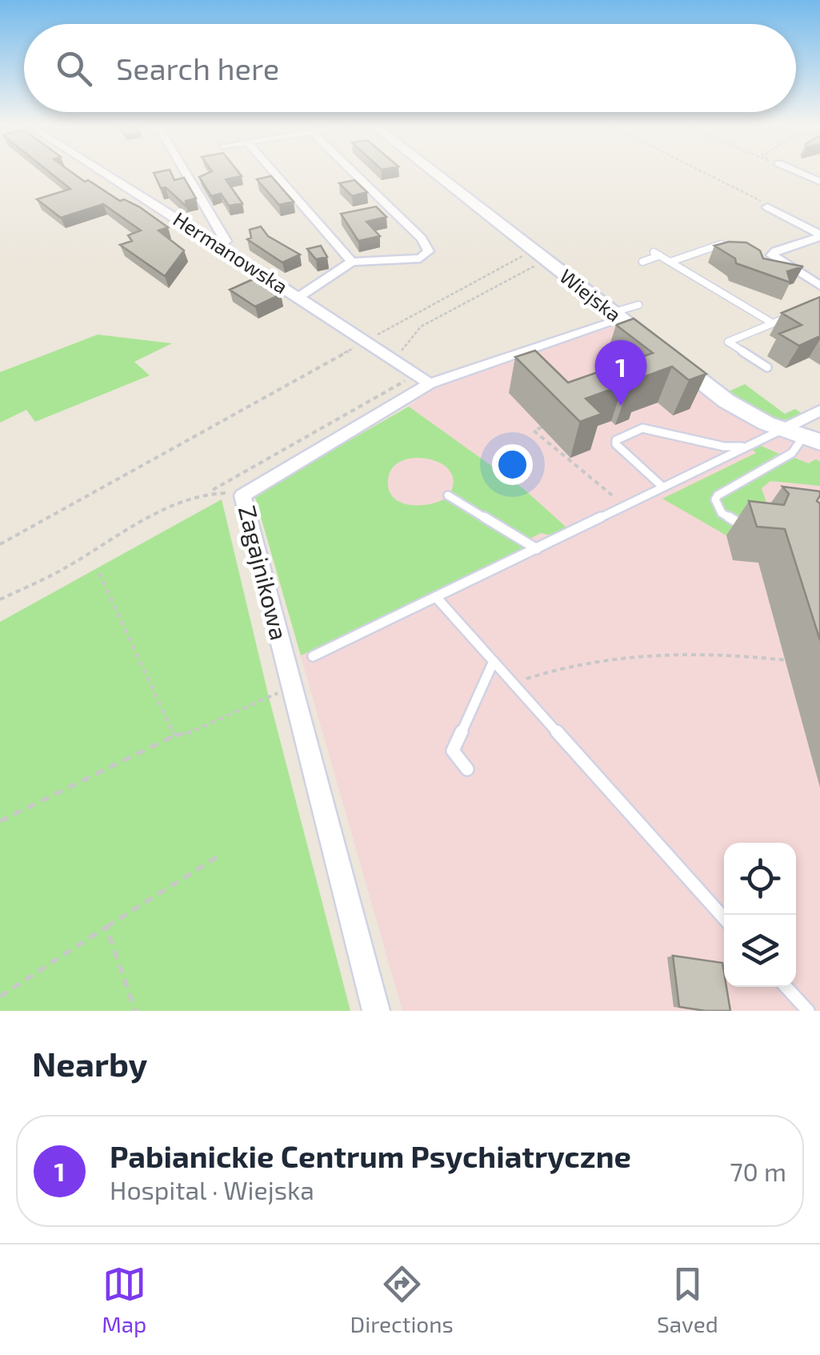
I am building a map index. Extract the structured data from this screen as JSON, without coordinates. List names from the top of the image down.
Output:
{
  "streets": {
    "street": ["Hermanowska", "Wiejska", "Zagajnikowa"]
  },
  "crossings": [
    ["Hermanowska", "Zagajnikowa"],
    ["Wiejska", "Zagajnikowa"]
  ],
  "page": {
    "search": "Search here",
    "pins": "1",
    "heading": "Nearby",
    "list": [
      {
        "mark": "1",
        "name": "Pabianickie Centrum Psychiatryczne",
        "note": "Hospital · Wiejska",
        "value": "70 m"
      }
    ],
    "nav": ["Map", "Directions", "Saved"]
  }
}
